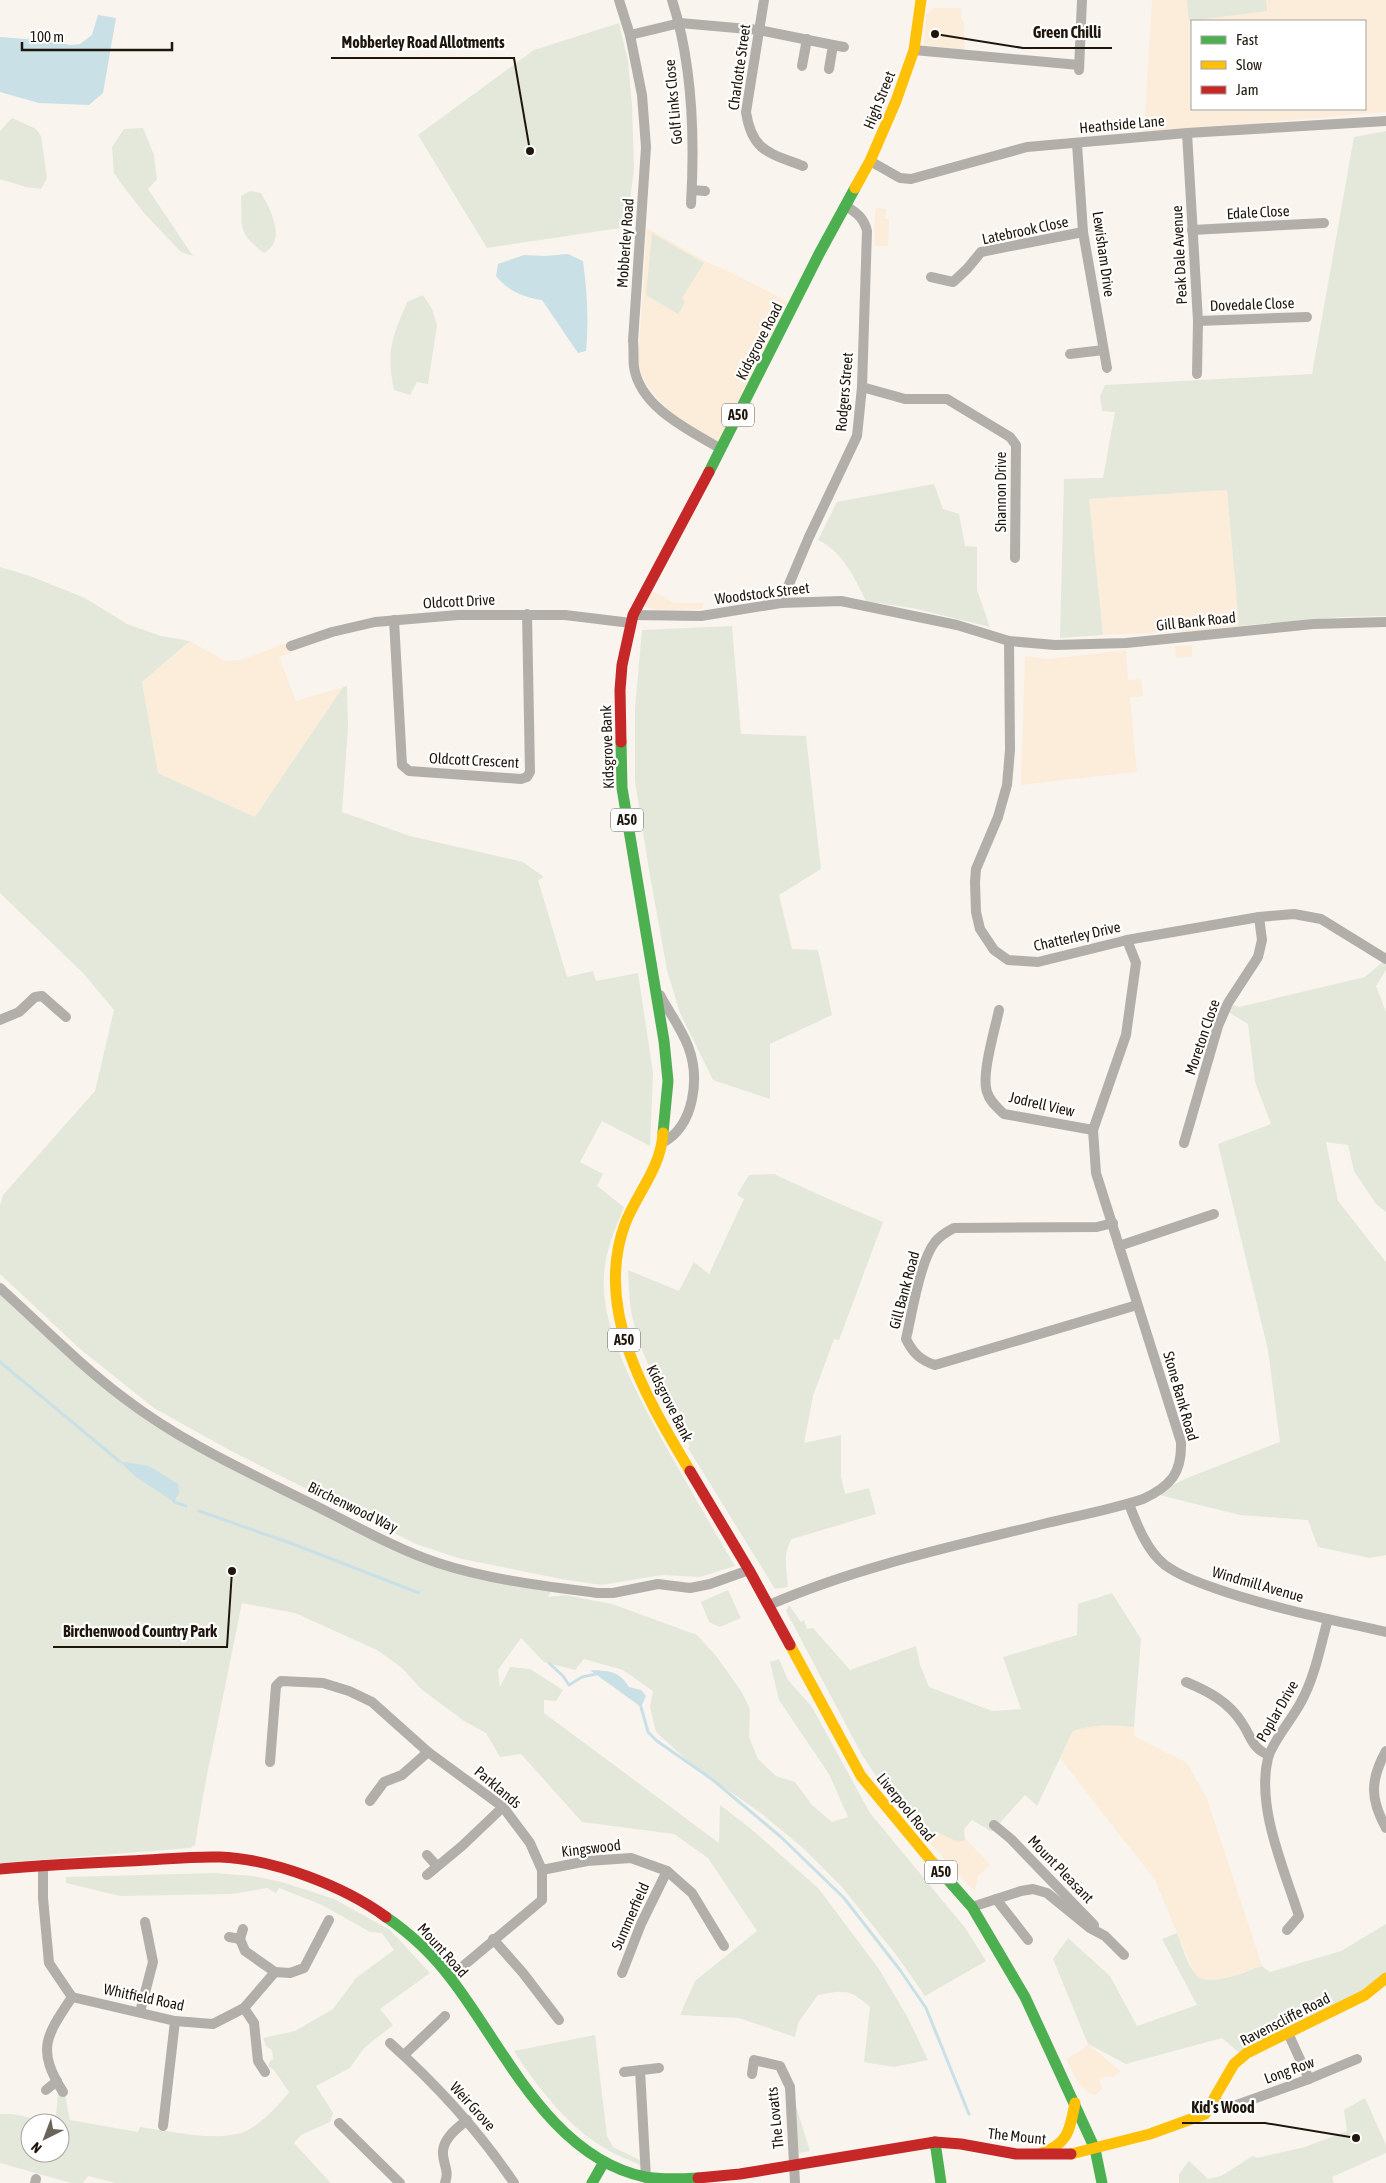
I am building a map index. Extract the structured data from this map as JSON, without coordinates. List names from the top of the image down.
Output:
{
  "streets": {
    "main road": [
      "High Street",
      "Kidsgrove Road",
      "A50",
      "Kidsgrove Bank",
      "Liverpool Road",
      "Mount Road",
      "Ravenscliffe Road",
      "The Mount"
    ],
    "street": [
      "Charlotte Street",
      "Golf Links Close",
      "Heathside Lane",
      "Edale Close",
      "Latebrook Close",
      "Mobberley Road",
      "Lewisham Drive",
      "Peak Dale Avenue",
      "Dovedale Close",
      "Rodgers Street",
      "Shannon Drive",
      "Woodstock Street",
      "Oldcott Drive",
      "Gill Bank Road",
      "Oldcott Crescent",
      "Chatterley Drive",
      "Moreton Close",
      "Jodrell View",
      "Stone Bank Road",
      "Birchenwood Way",
      "Windmill Avenue",
      "Poplar Drive",
      "Parklands",
      "Kingswood",
      "Mount Pleasant",
      "Summerfield",
      "Whitfield Road",
      "Long Row",
      "Weir Grove",
      "The Lovatts"
    ]
  },
  "crossings": [
    ["High Street", "Heathside Lane"],
    ["High Street", "Kidsgrove Road"],
    ["High Street", "Rodgers Street"],
    ["Heathside Lane", "Lewisham Drive"],
    ["Heathside Lane", "Peak Dale Avenue"],
    ["Edale Close", "Peak Dale Avenue"],
    ["Latebrook Close", "Lewisham Drive"],
    ["Mobberley Road", "Kidsgrove Road"],
    ["Peak Dale Avenue", "Dovedale Close"],
    ["Kidsgrove Road", "Rodgers Street"],
    ["Kidsgrove Road", "Woodstock Street"],
    ["Kidsgrove Road", "Oldcott Drive"],
    ["Kidsgrove Road", "Kidsgrove Bank"],
    ["Rodgers Street", "Shannon Drive"],
    ["Rodgers Street", "Woodstock Street"],
    ["Woodstock Street", "Oldcott Drive"],
    ["Woodstock Street", "Gill Bank Road"],
    ["Woodstock Street", "Kidsgrove Bank"],
    ["Woodstock Street", "Chatterley Drive"],
    ["Oldcott Drive", "Kidsgrove Bank"],
    ["Oldcott Drive", "Oldcott Crescent"],
    ["Gill Bank Road", "Chatterley Drive"],
    ["Gill Bank Road", "Stone Bank Road"],
    ["Kidsgrove Bank", "Liverpool Road"],
    ["Chatterley Drive", "Moreton Close"],
    ["Chatterley Drive", "Stone Bank Road"],
    ["Jodrell View", "Stone Bank Road"],
    ["Stone Bank Road", "Windmill Avenue"],
    ["Stone Bank Road", "Liverpool Road"],
    ["Birchenwood Way", "Liverpool Road"],
    ["Windmill Avenue", "Poplar Drive"],
    ["Parklands", "Kingswood"],
    ["Parklands", "Mount Road"],
    ["Liverpool Road", "Mount Pleasant"],
    ["Liverpool Road", "The Mount"],
    ["Kingswood", "Summerfield"],
    ["Mount Road", "The Lovatts"],
    ["Mount Road", "The Mount"],
    ["Ravenscliffe Road", "Long Row"],
    ["The Lovatts", "The Mount"]
  ],
  "places": [
    "Green Chilli",
    "Mobberley Road Allotments",
    "Birchenwood Country Park",
    "Kid's Wood"
  ],
  "legend": ["Fast", "Slow", "Jam"],
  "scale_bar": "100 m",
  "north": "bottom left"
}
